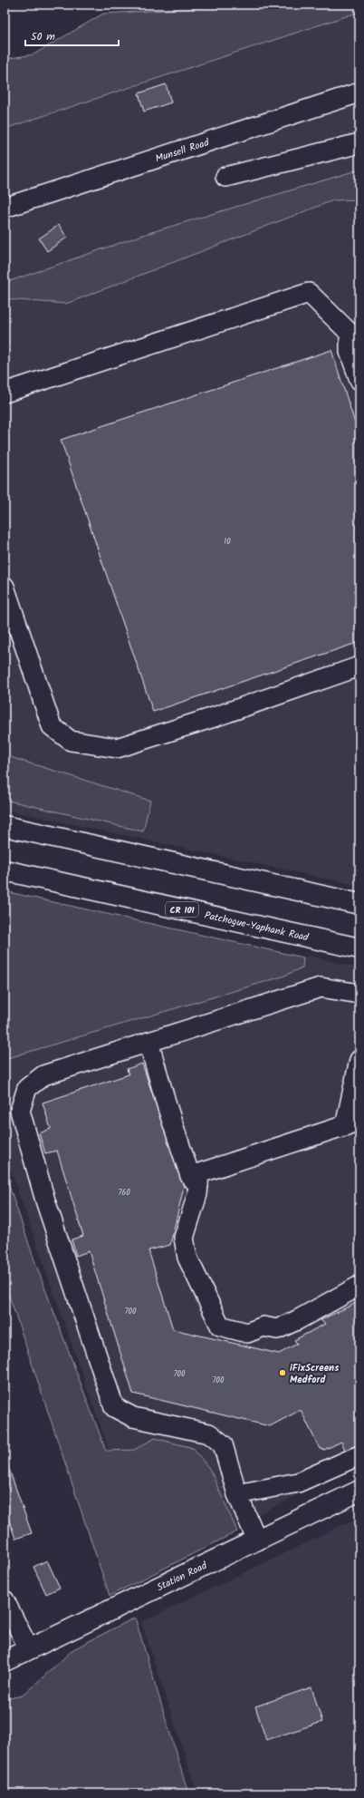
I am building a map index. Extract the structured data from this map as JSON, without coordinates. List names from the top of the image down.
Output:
{
  "streets": {
    "main road": ["CR 101", "Patchogue-Yaphank Road", "Station Road"],
    "street": ["Munsell Road"]
  },
  "places": ["iFixScreens Medford"],
  "house_numbers": [
    "10",
    "760",
    "700",
    "700",
    "700"
  ],
  "scale_bar": "50 m"
}
